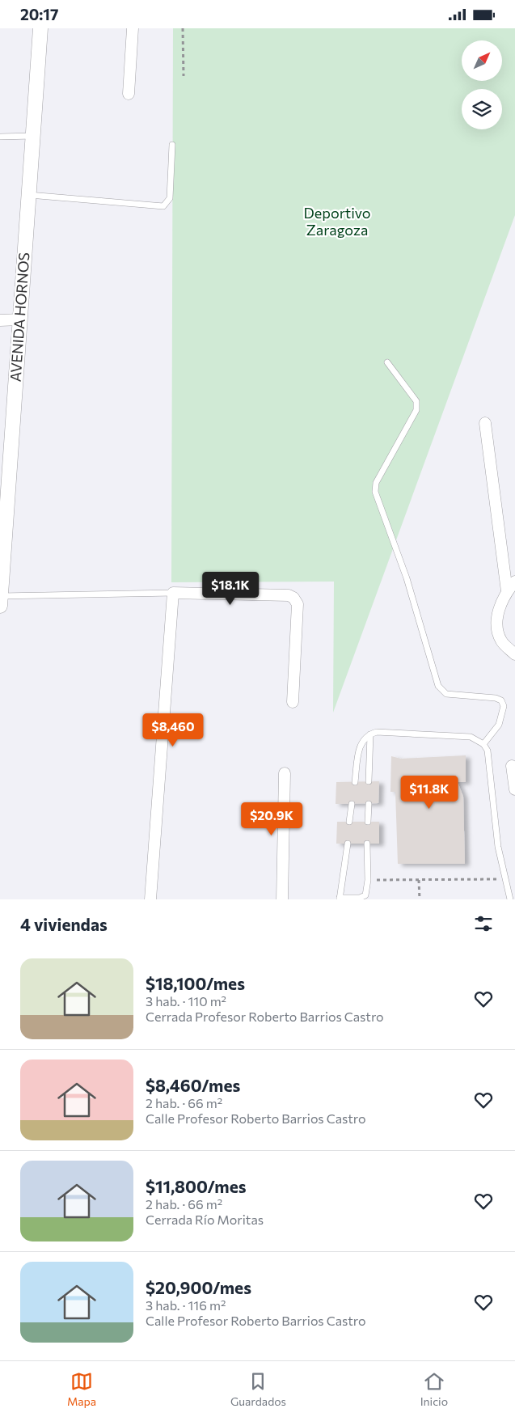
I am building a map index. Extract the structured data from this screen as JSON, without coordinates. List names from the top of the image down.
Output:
{
  "streets": {
    "street": ["AVENIDA HORNOS"]
  },
  "parks": ["Deportivo Zaragoza"],
  "north": "top right",
  "page": {
    "status": "20:17",
    "price": [
      "$18.1K",
      "$8,460",
      "$11.8K",
      "$20.9K"
    ],
    "heading": "4 viviendas",
    "list": [
      {
        "name": "$18,100/mes",
        "note": "3 hab. · 110 m² · Cerrada Profesor Roberto Barrios Castro"
      },
      {
        "name": "$8,460/mes",
        "note": "2 hab. · 66 m² · Calle Profesor Roberto Barrios Castro"
      },
      {
        "name": "$11,800/mes",
        "note": "2 hab. · 66 m² · Cerrada Río Moritas"
      },
      {
        "name": "$20,900/mes",
        "note": "3 hab. · 116 m² · Calle Profesor Roberto Barrios Castro"
      }
    ],
    "tabs": ["Mapa", "Guardados", "Inicio"]
  }
}
